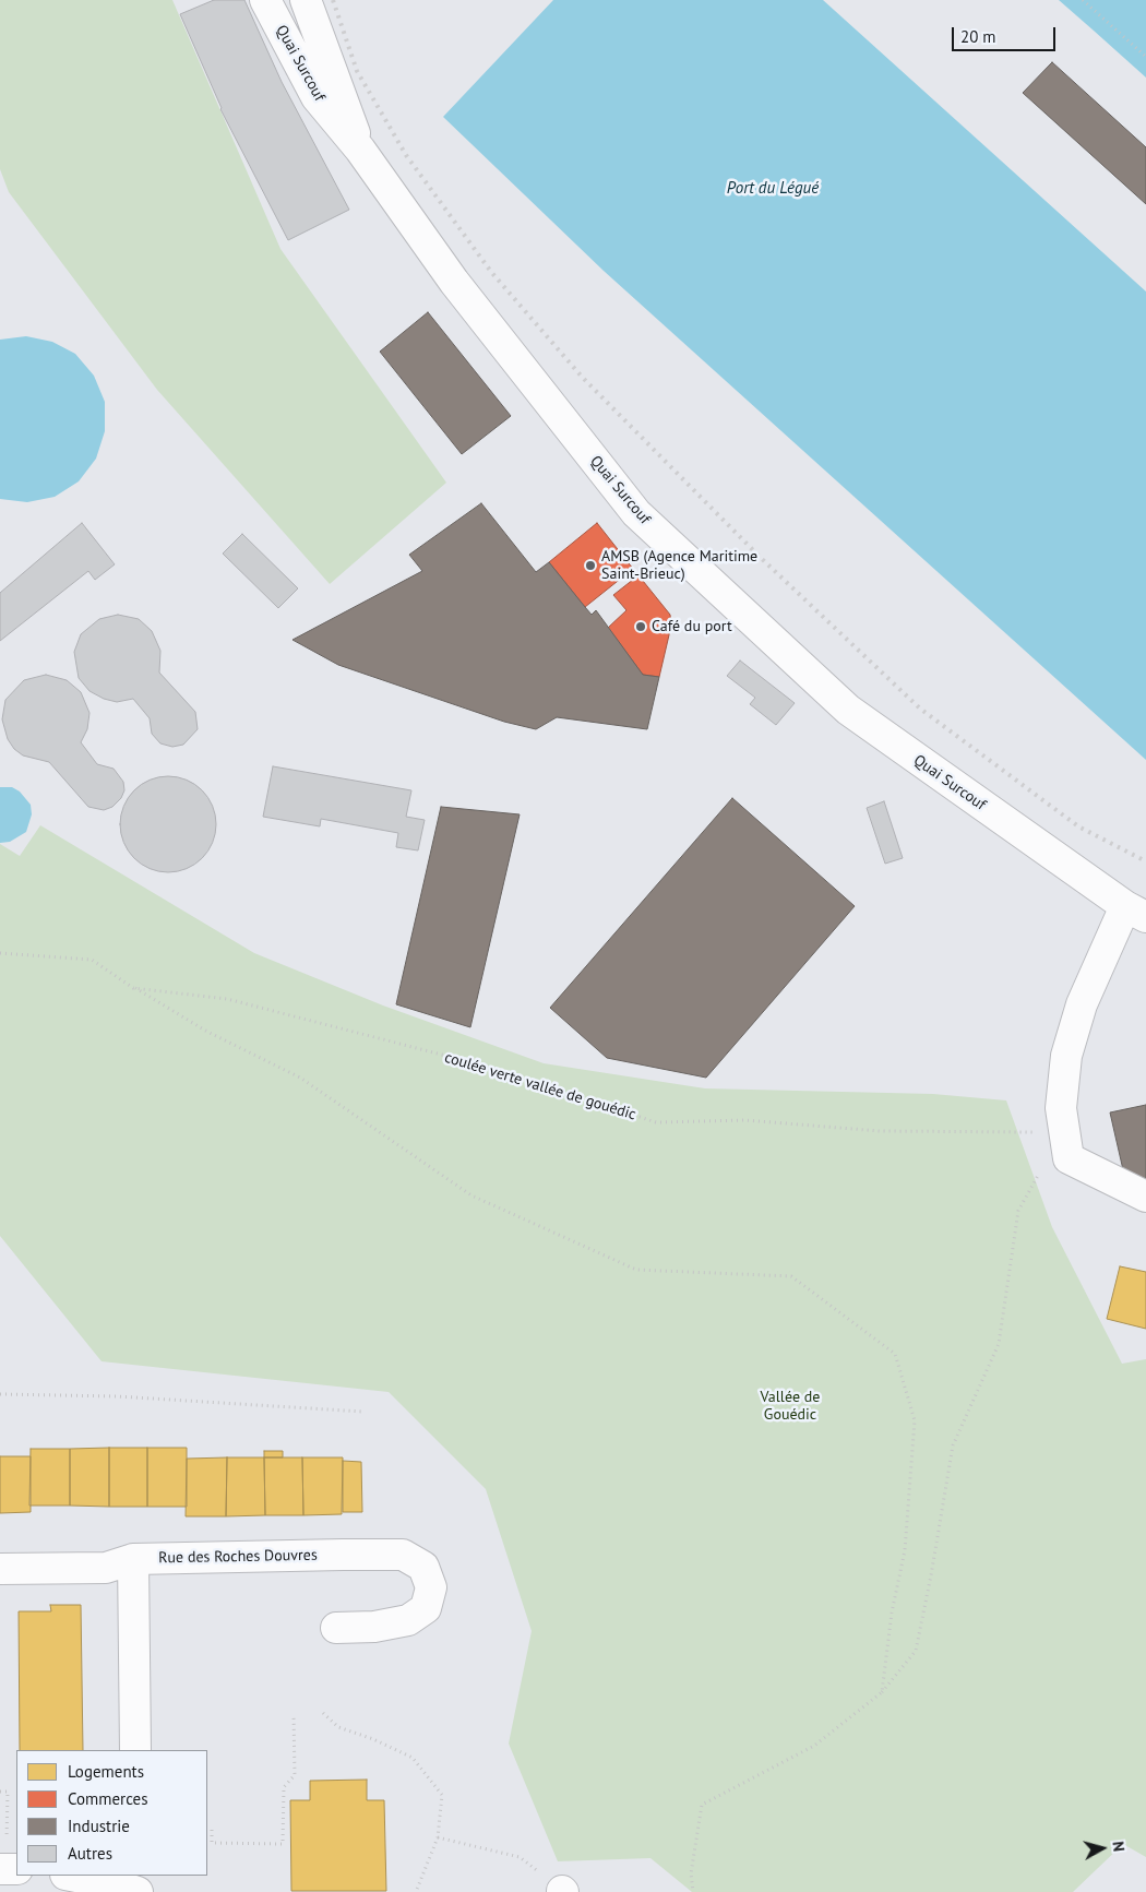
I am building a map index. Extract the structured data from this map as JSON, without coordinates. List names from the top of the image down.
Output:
{
  "streets": {
    "street": ["Quai Surcouf", "Rue des Roches Douvres"],
    "path": ["coulée verte vallée de gouédic"]
  },
  "crossings": [
    ["Quai Surcouf", "coulée verte vallée de gouédic"]
  ],
  "water": ["Port du Légué"],
  "parks": ["Vallée de Gouédic"],
  "places": ["AMSB (Agence Maritime Saint-Brieuc)", "Café du port"],
  "legend": [
    "Logements",
    "Commerces",
    "Industrie",
    "Autres"
  ],
  "scale_bar": "20 m",
  "north": "right"
}
